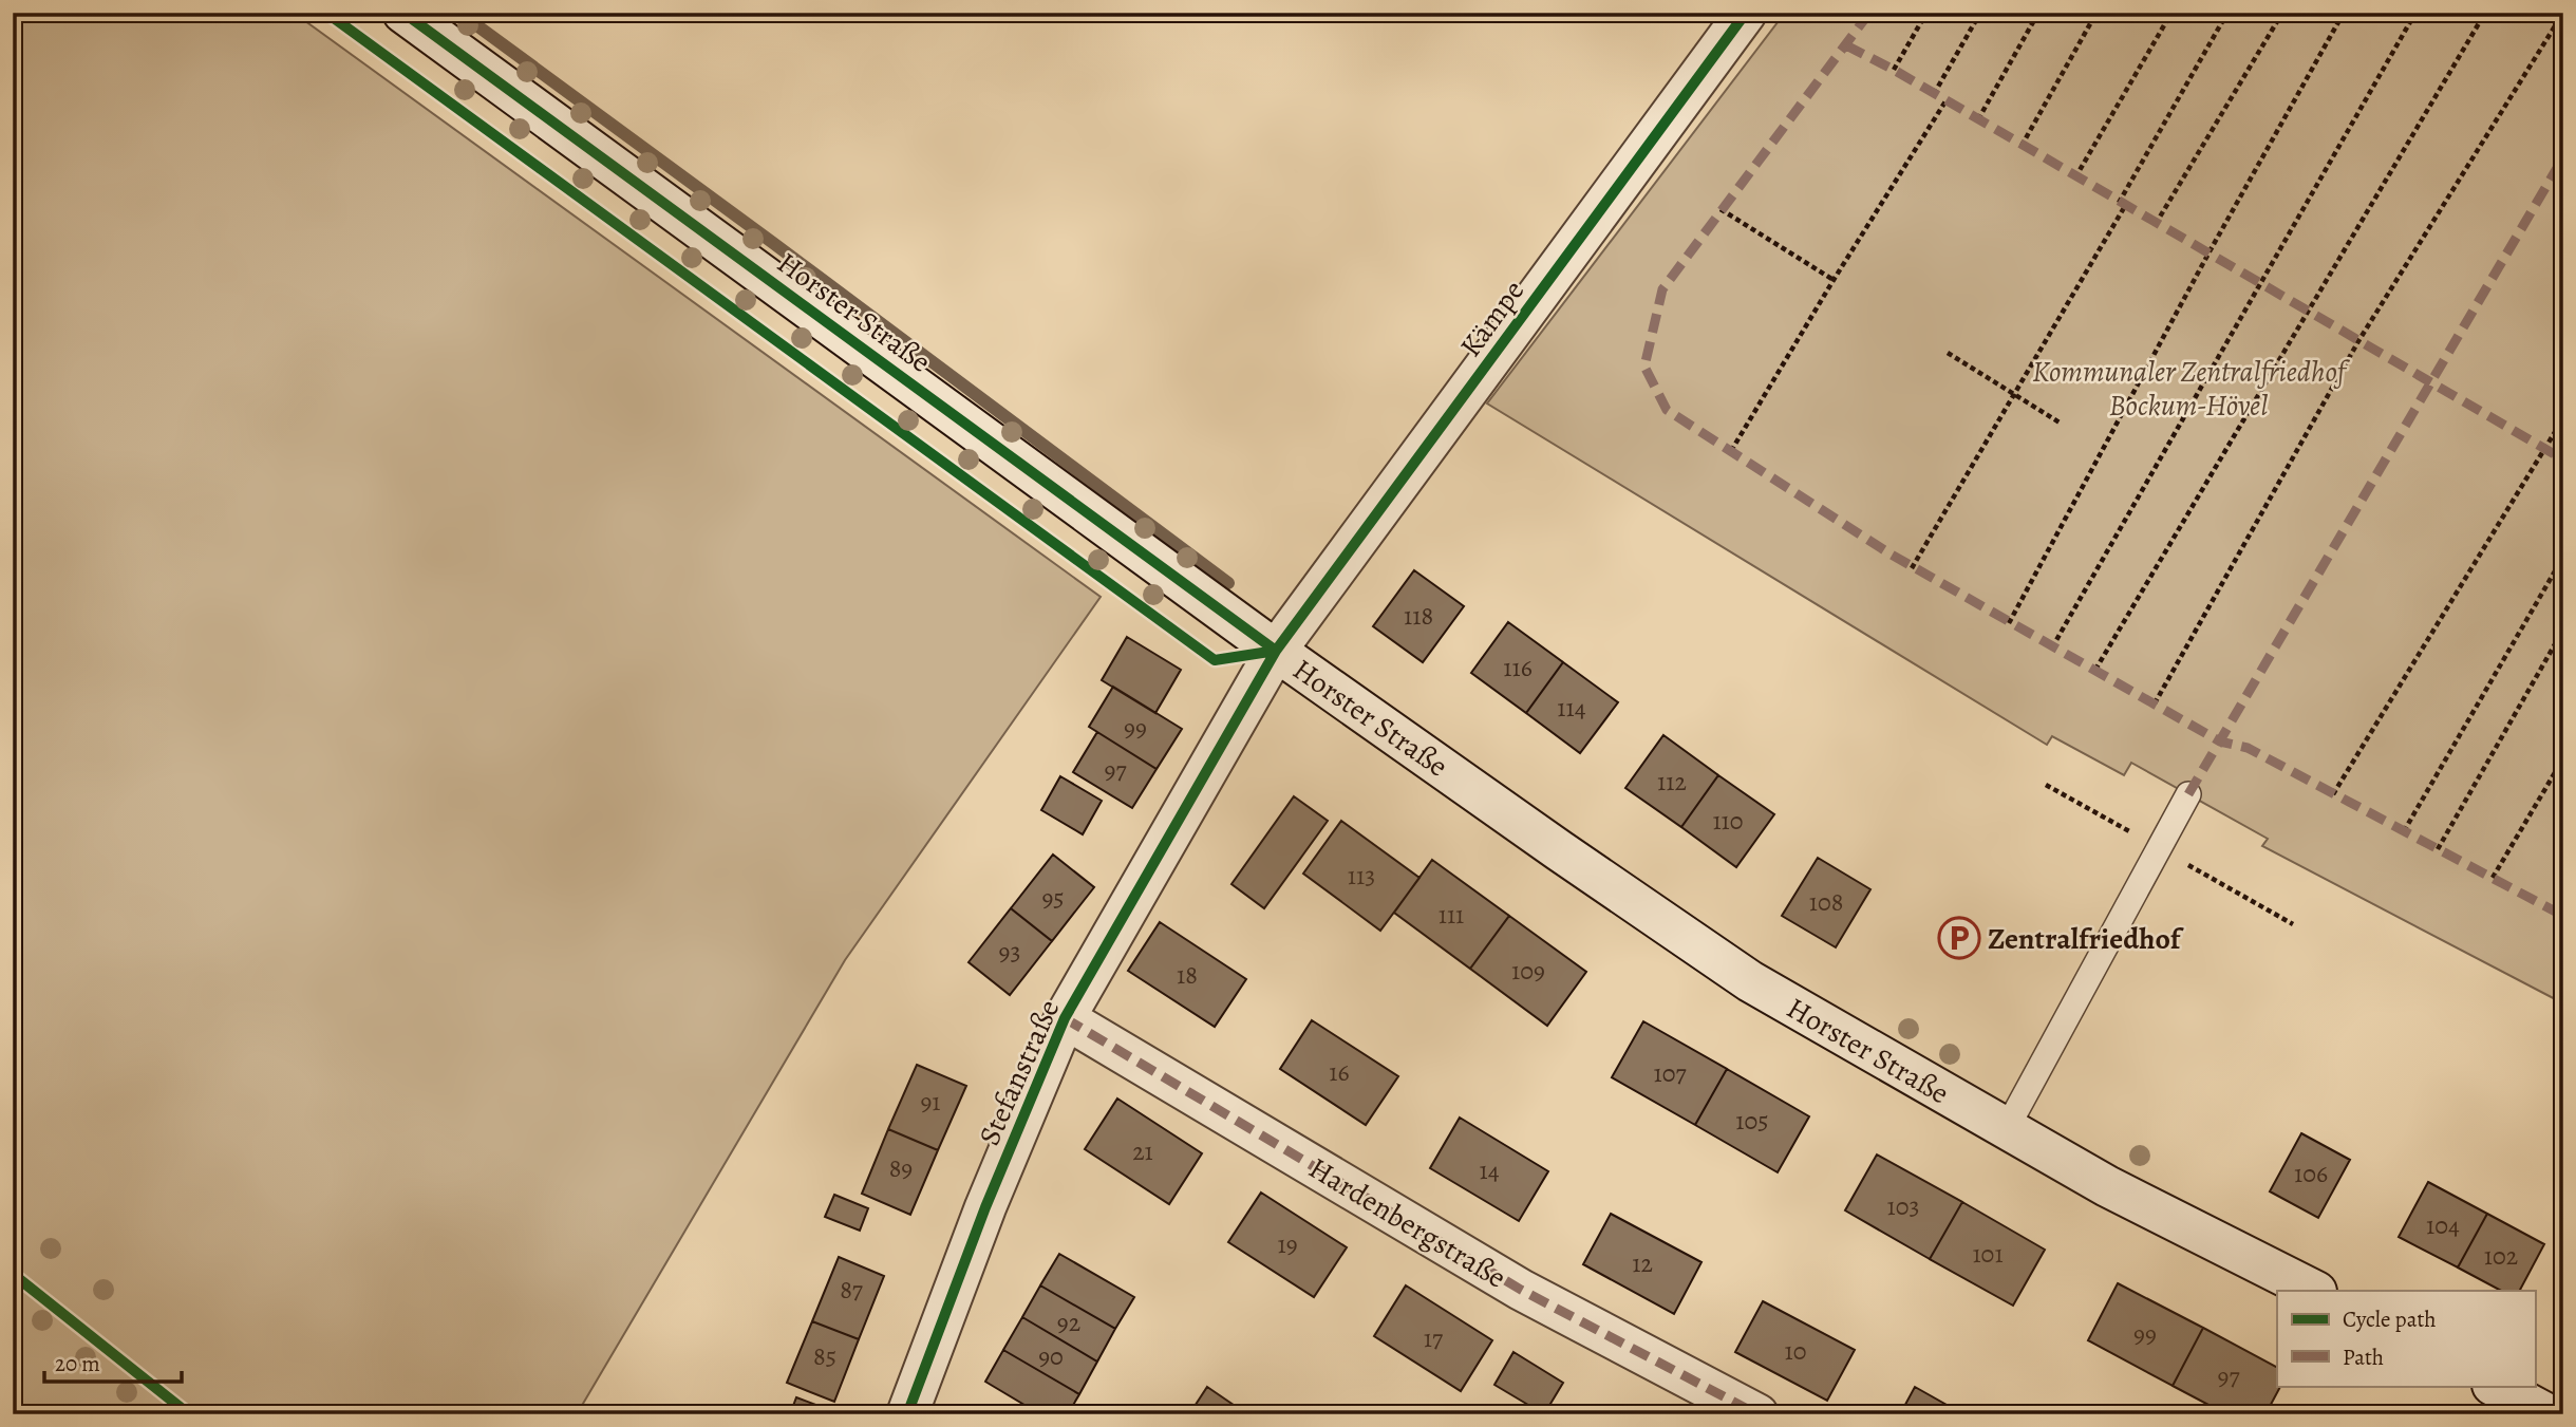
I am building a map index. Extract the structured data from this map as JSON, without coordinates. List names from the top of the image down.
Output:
{
  "streets": {
    "street": [
      "Horster Straße",
      "Kämpe",
      "Stefanstraße",
      "Hardenbergstraße"
    ]
  },
  "crossings": [
    ["Horster Straße", "Kämpe"],
    ["Horster Straße", "Stefanstraße"],
    ["Kämpe", "Stefanstraße"],
    ["Stefanstraße", "Hardenbergstraße"]
  ],
  "parks": ["Kommunaler Zentralfriedhof Bockum-Hövel"],
  "places": {
    "parking": ["Zentralfriedhof"]
  },
  "house_numbers": [
    "118",
    "116",
    "114",
    "99",
    "97",
    "112",
    "110",
    "113",
    "95",
    "108",
    "111",
    "93",
    "109",
    "18",
    "16",
    "107",
    "91",
    "105",
    "21",
    "89",
    "14",
    "106",
    "103",
    "104",
    "19",
    "101",
    "102",
    "12",
    "87",
    "92",
    "99",
    "17",
    "10",
    "85",
    "90",
    "97"
  ],
  "legend": ["Cycle path", "Path"],
  "scale_bar": "20 m"
}
